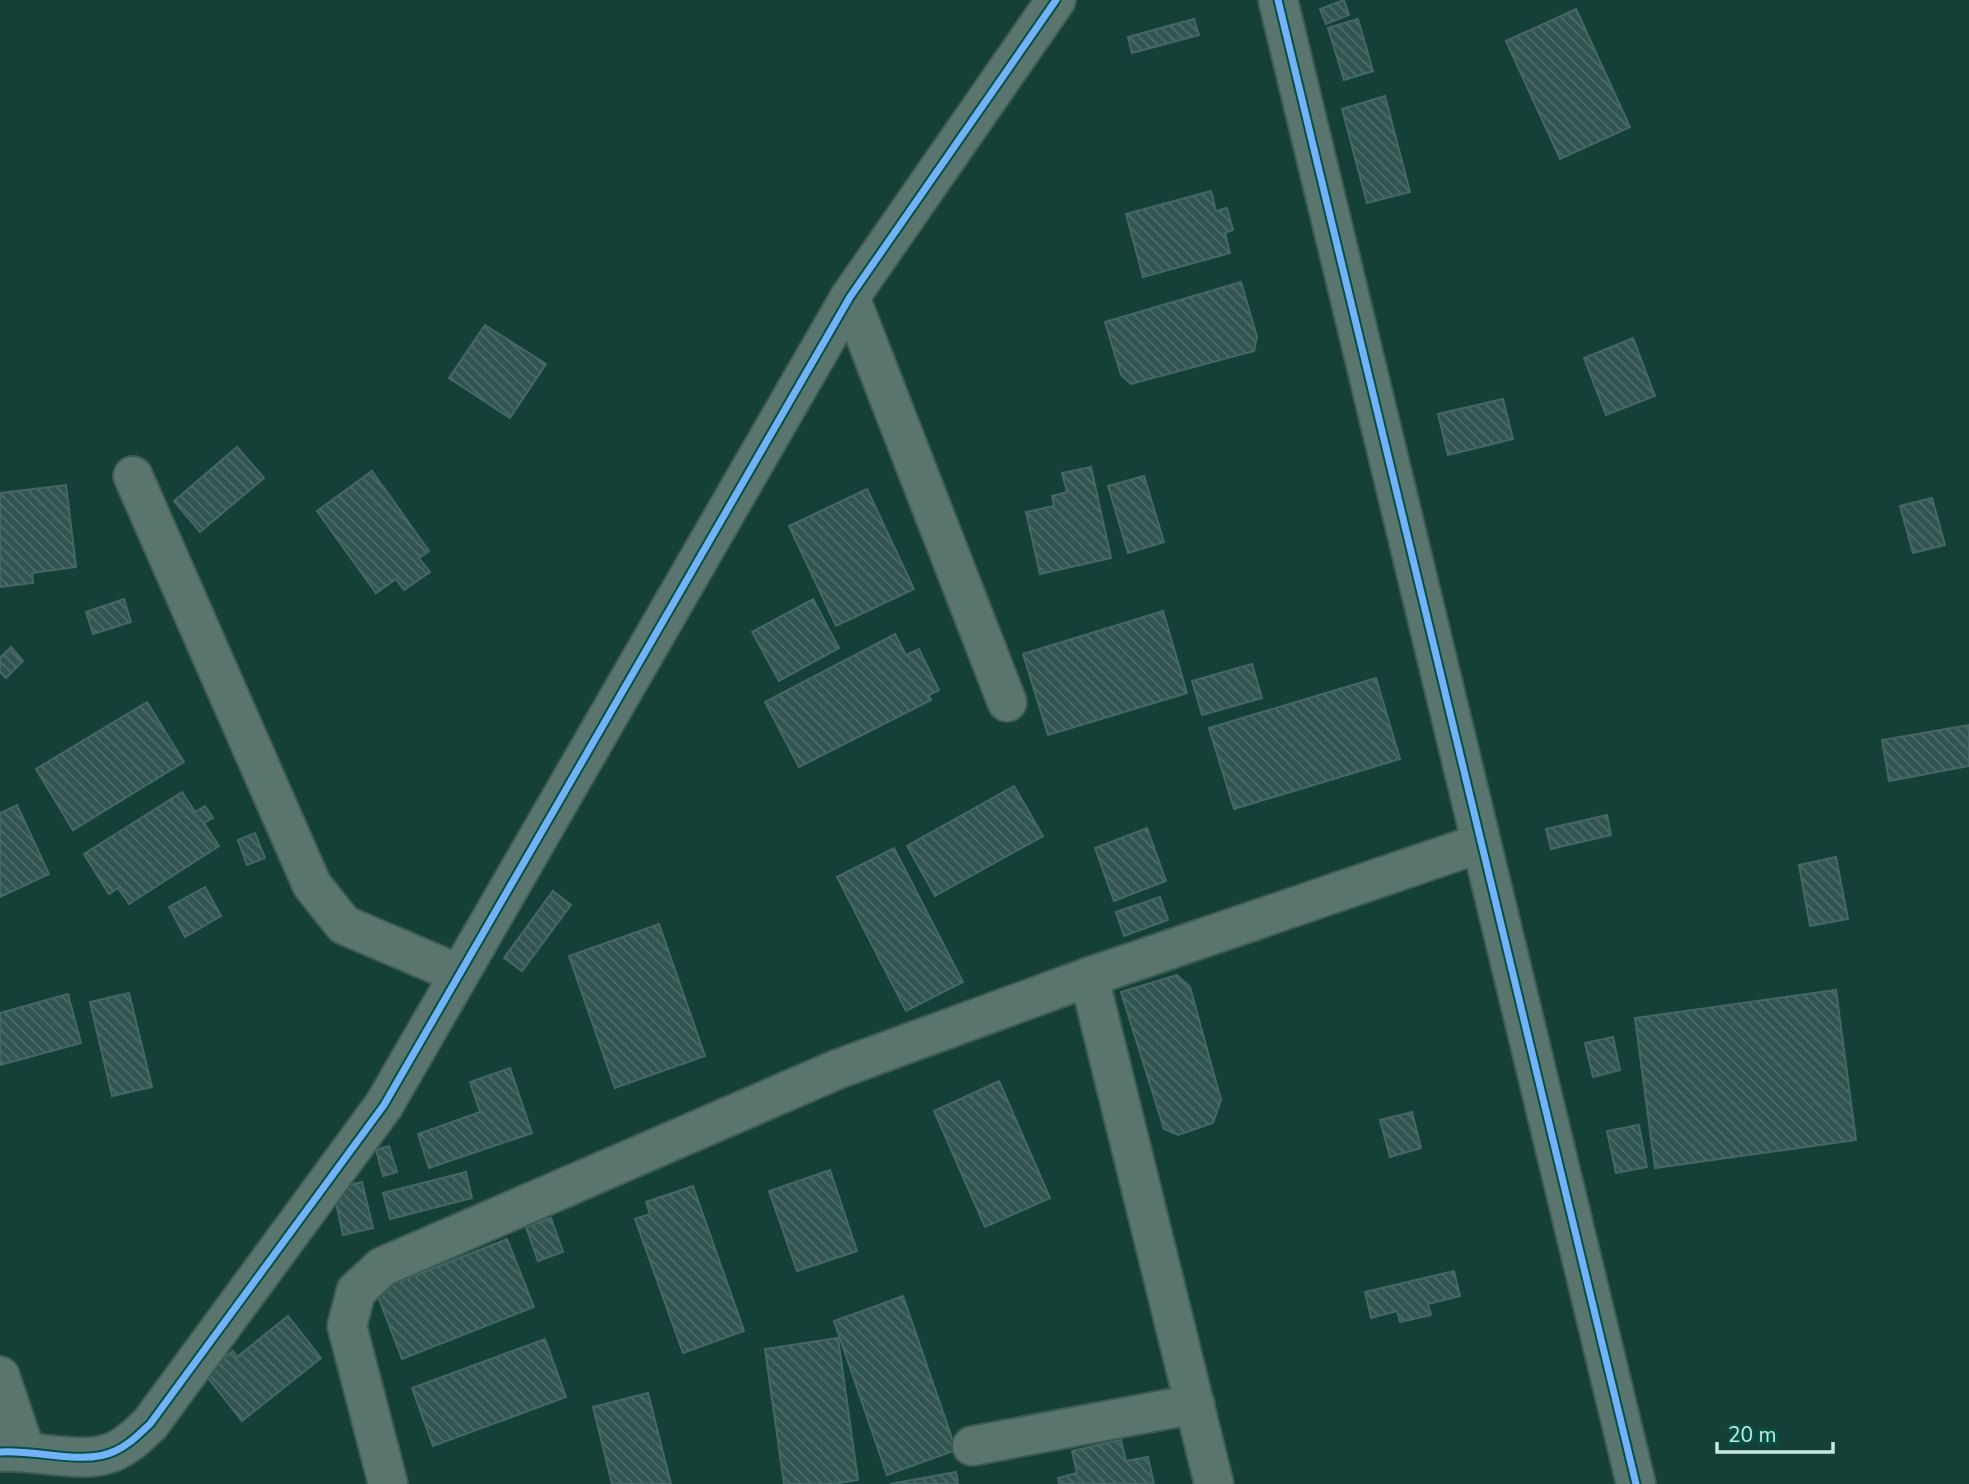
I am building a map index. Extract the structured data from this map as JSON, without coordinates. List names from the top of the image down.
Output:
{
  "scale_bar": "20 m"
}
